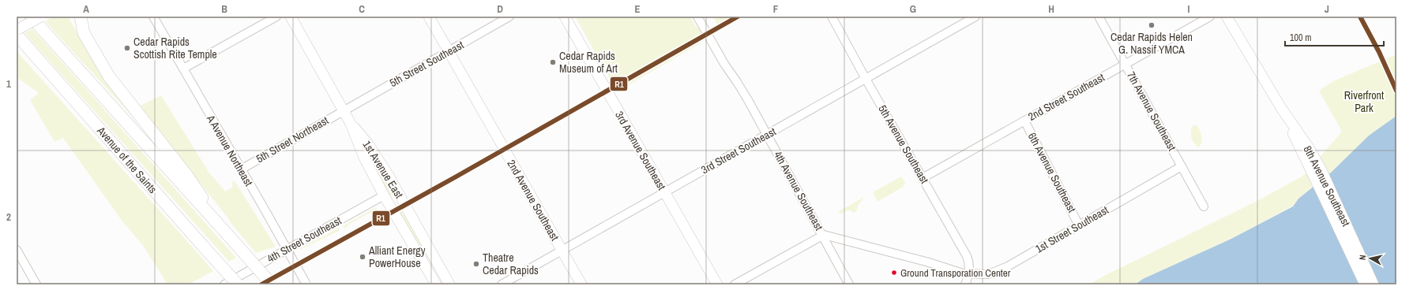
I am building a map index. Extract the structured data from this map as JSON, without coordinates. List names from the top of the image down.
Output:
{
  "streets": {
    "highway": ["Avenue of the Saints"],
    "main road": [
      "3rd Avenue Southeast",
      "1st Avenue East",
      "8th Avenue Southeast",
      "2nd Avenue Southeast"
    ],
    "street": [
      "5th Street Southeast",
      "2nd Street Southeast",
      "7th Avenue Southeast",
      "5th Street Northeast",
      "5th Avenue Southeast",
      "A Avenue Northeast",
      "3rd Street Southeast",
      "6th Avenue Southeast",
      "4th Avenue Southeast",
      "1st Street Southeast",
      "4th Street Southeast"
    ]
  },
  "crossings": [
    ["5th Street Southeast", "5th Street Northeast"],
    ["5th Street Southeast", "1st Avenue East"],
    ["5th Street Southeast", "2nd Avenue Southeast"],
    ["2nd Street Southeast", "7th Avenue Southeast"],
    ["2nd Street Southeast", "5th Avenue Southeast"],
    ["2nd Street Southeast", "6th Avenue Southeast"],
    ["7th Avenue Southeast", "1st Street Southeast"],
    ["5th Street Northeast", "A Avenue Northeast"],
    ["5th Street Northeast", "1st Avenue East"],
    ["5th Avenue Southeast", "3rd Street Southeast"],
    ["5th Avenue Southeast", "1st Street Southeast"],
    ["3rd Avenue Southeast", "3rd Street Southeast"],
    ["3rd Street Southeast", "4th Avenue Southeast"],
    ["3rd Street Southeast", "2nd Avenue Southeast"],
    ["1st Avenue East", "4th Street Southeast"],
    ["6th Avenue Southeast", "1st Street Southeast"],
    ["4th Avenue Southeast", "1st Street Southeast"]
  ],
  "parks": ["Riverfront Park"],
  "places": [
    "Cedar Rapids Helen G. Nassif YMCA",
    "Cedar Rapids Scottish Rite Temple",
    "Cedar Rapids Museum of Art",
    "Alliant Energy PowerHouse",
    "Theatre Cedar Rapids",
    "Ground Transporation Center"
  ],
  "lines": ["transit line R1"],
  "scale_bar": "100 m",
  "north": "left",
  "grid": {
    "columns": [
      "A",
      "B",
      "C",
      "D",
      "E",
      "F",
      "G",
      "H",
      "I",
      "J"
    ],
    "rows": ["1", "2"]
  }
}
